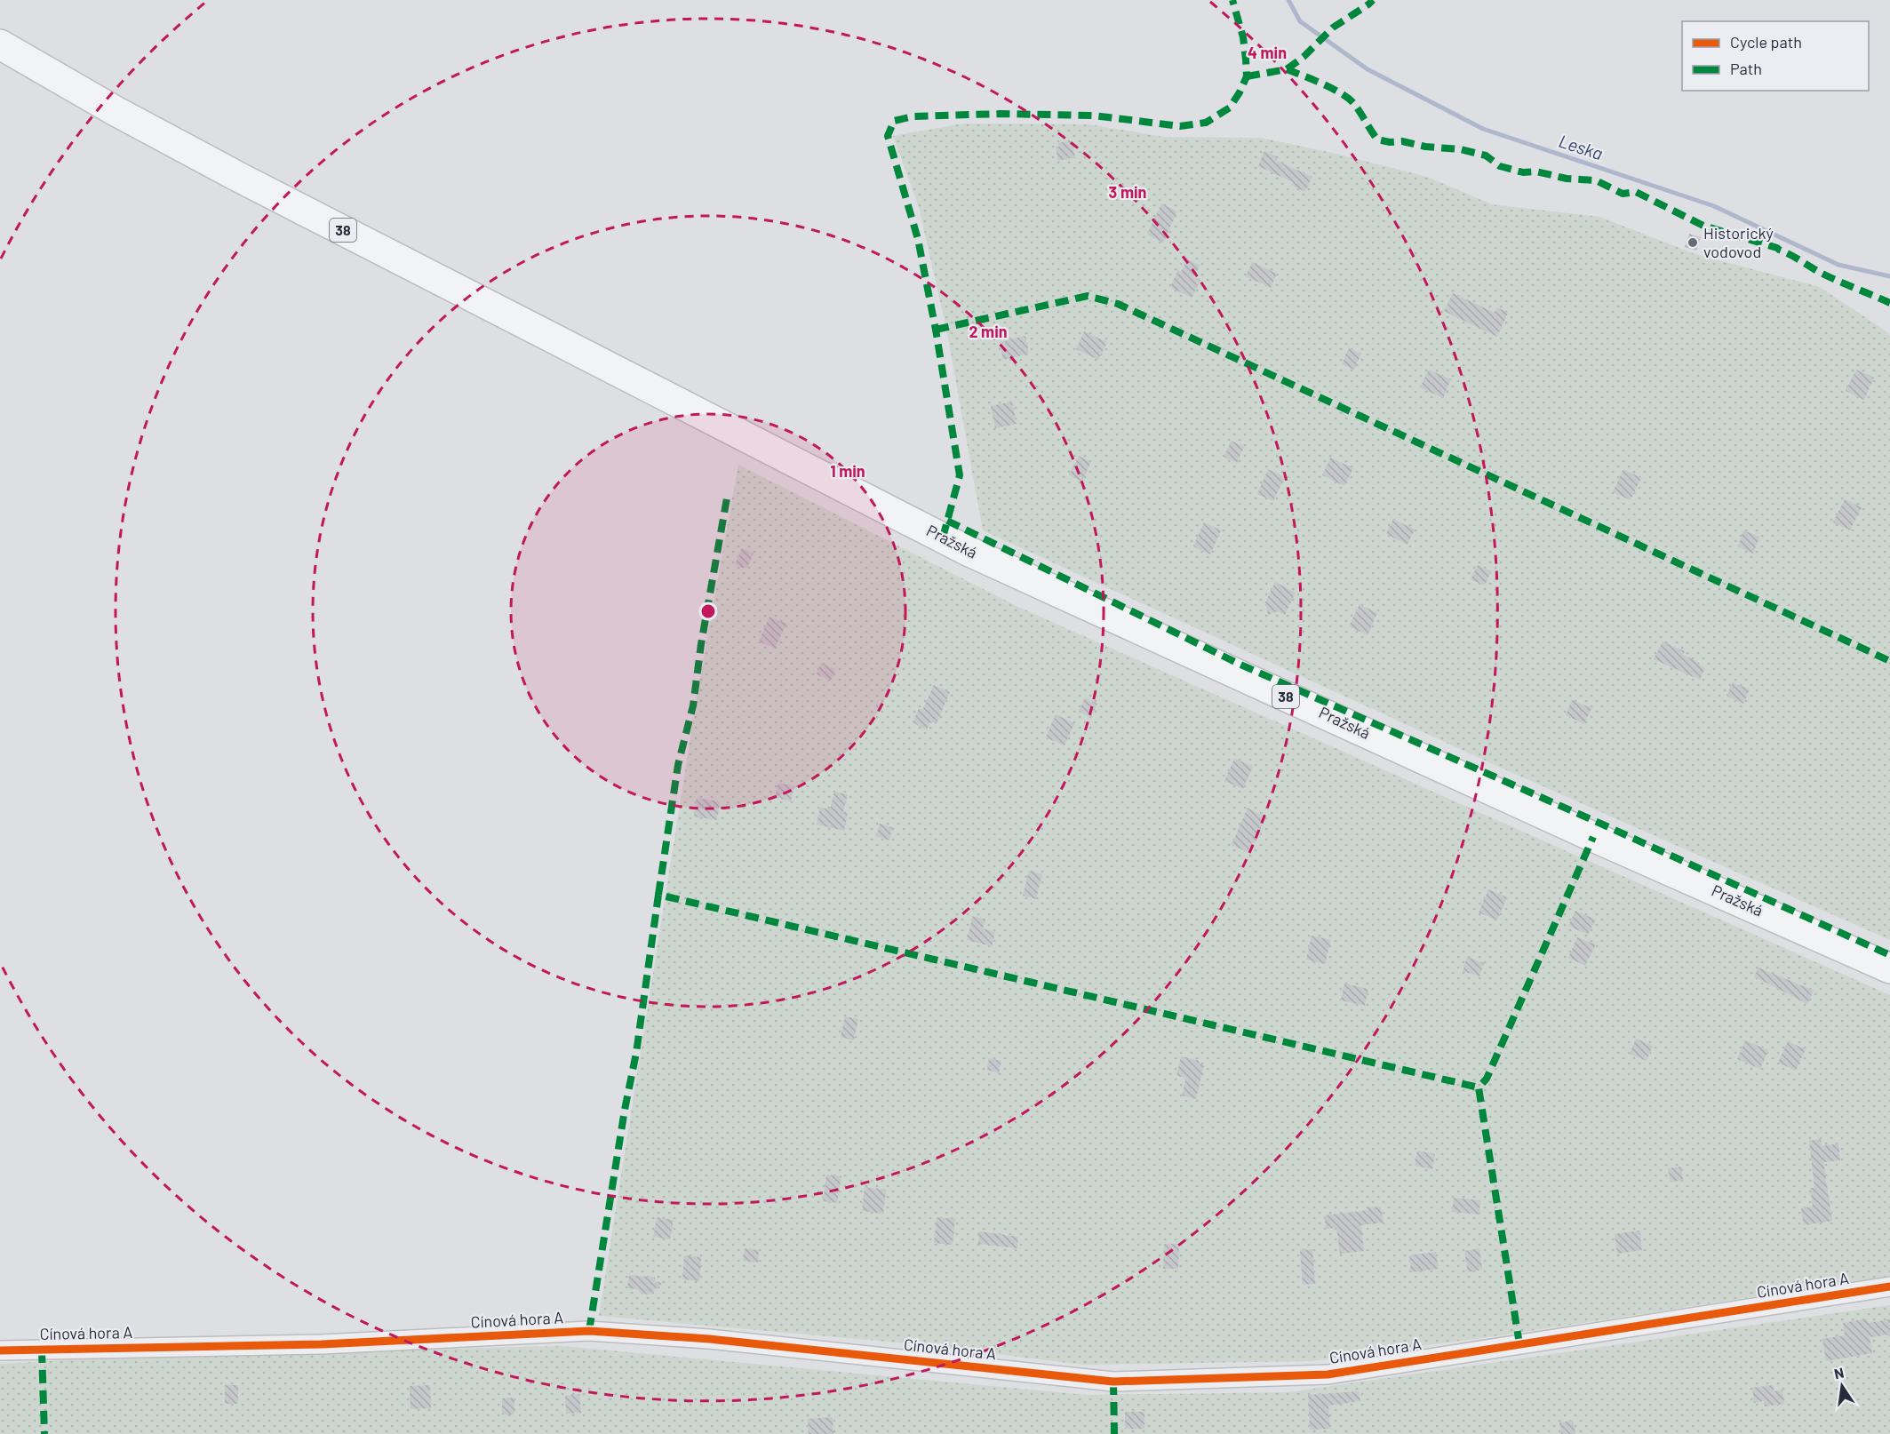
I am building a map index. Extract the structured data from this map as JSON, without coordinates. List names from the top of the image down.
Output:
{
  "streets": {
    "main road": ["38", "Pražská"],
    "street": ["Cínová hora A"]
  },
  "water": ["Leska"],
  "places": ["Historický vodovod"],
  "legend": ["Cycle path", "Path"],
  "north": "top",
  "rings": [
    "4 min",
    "3 min",
    "2 min",
    "1 min"
  ]
}
